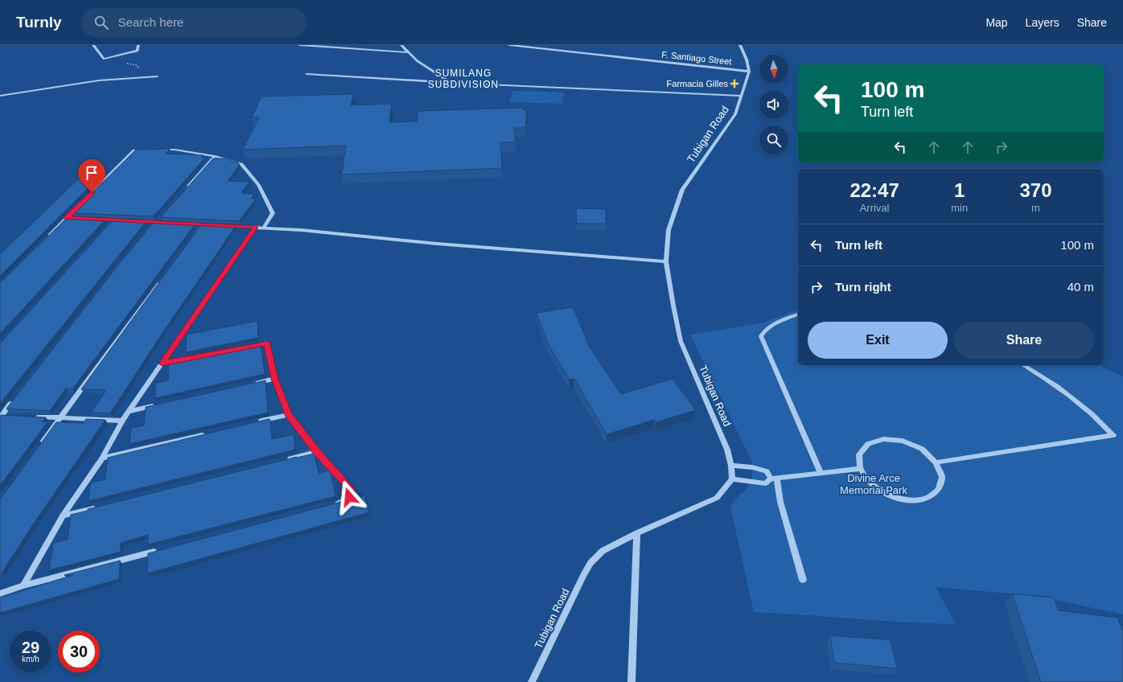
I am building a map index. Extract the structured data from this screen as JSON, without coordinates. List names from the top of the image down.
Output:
{
  "streets": {
    "street": ["F. Santiago Street", "Tubigan Road"]
  },
  "crossings": [
    ["F. Santiago Street", "Tubigan Road"]
  ],
  "districts": ["SUMILANG SUBDIVISION"],
  "parks": ["Divine Arce Memorial Park"],
  "places": {
    "health": ["Farmacia Gilles"]
  },
  "north": "bottom",
  "page": {
    "header": "Turnly",
    "search": "Search here",
    "nav": ["Map", "Layers", "Share"],
    "turn": ["100 m", "Turn left"],
    "eta": [
      "22:47",
      "Arrival",
      "1",
      "min",
      "370",
      "m"
    ],
    "list": [
      {
        "name": "Turn left",
        "value": "100 m"
      },
      {
        "name": "Turn right",
        "value": "40 m"
      }
    ],
    "buttons": ["Exit", "Share"],
    "speed": "29 km/h",
    "limit": "30"
  }
}
